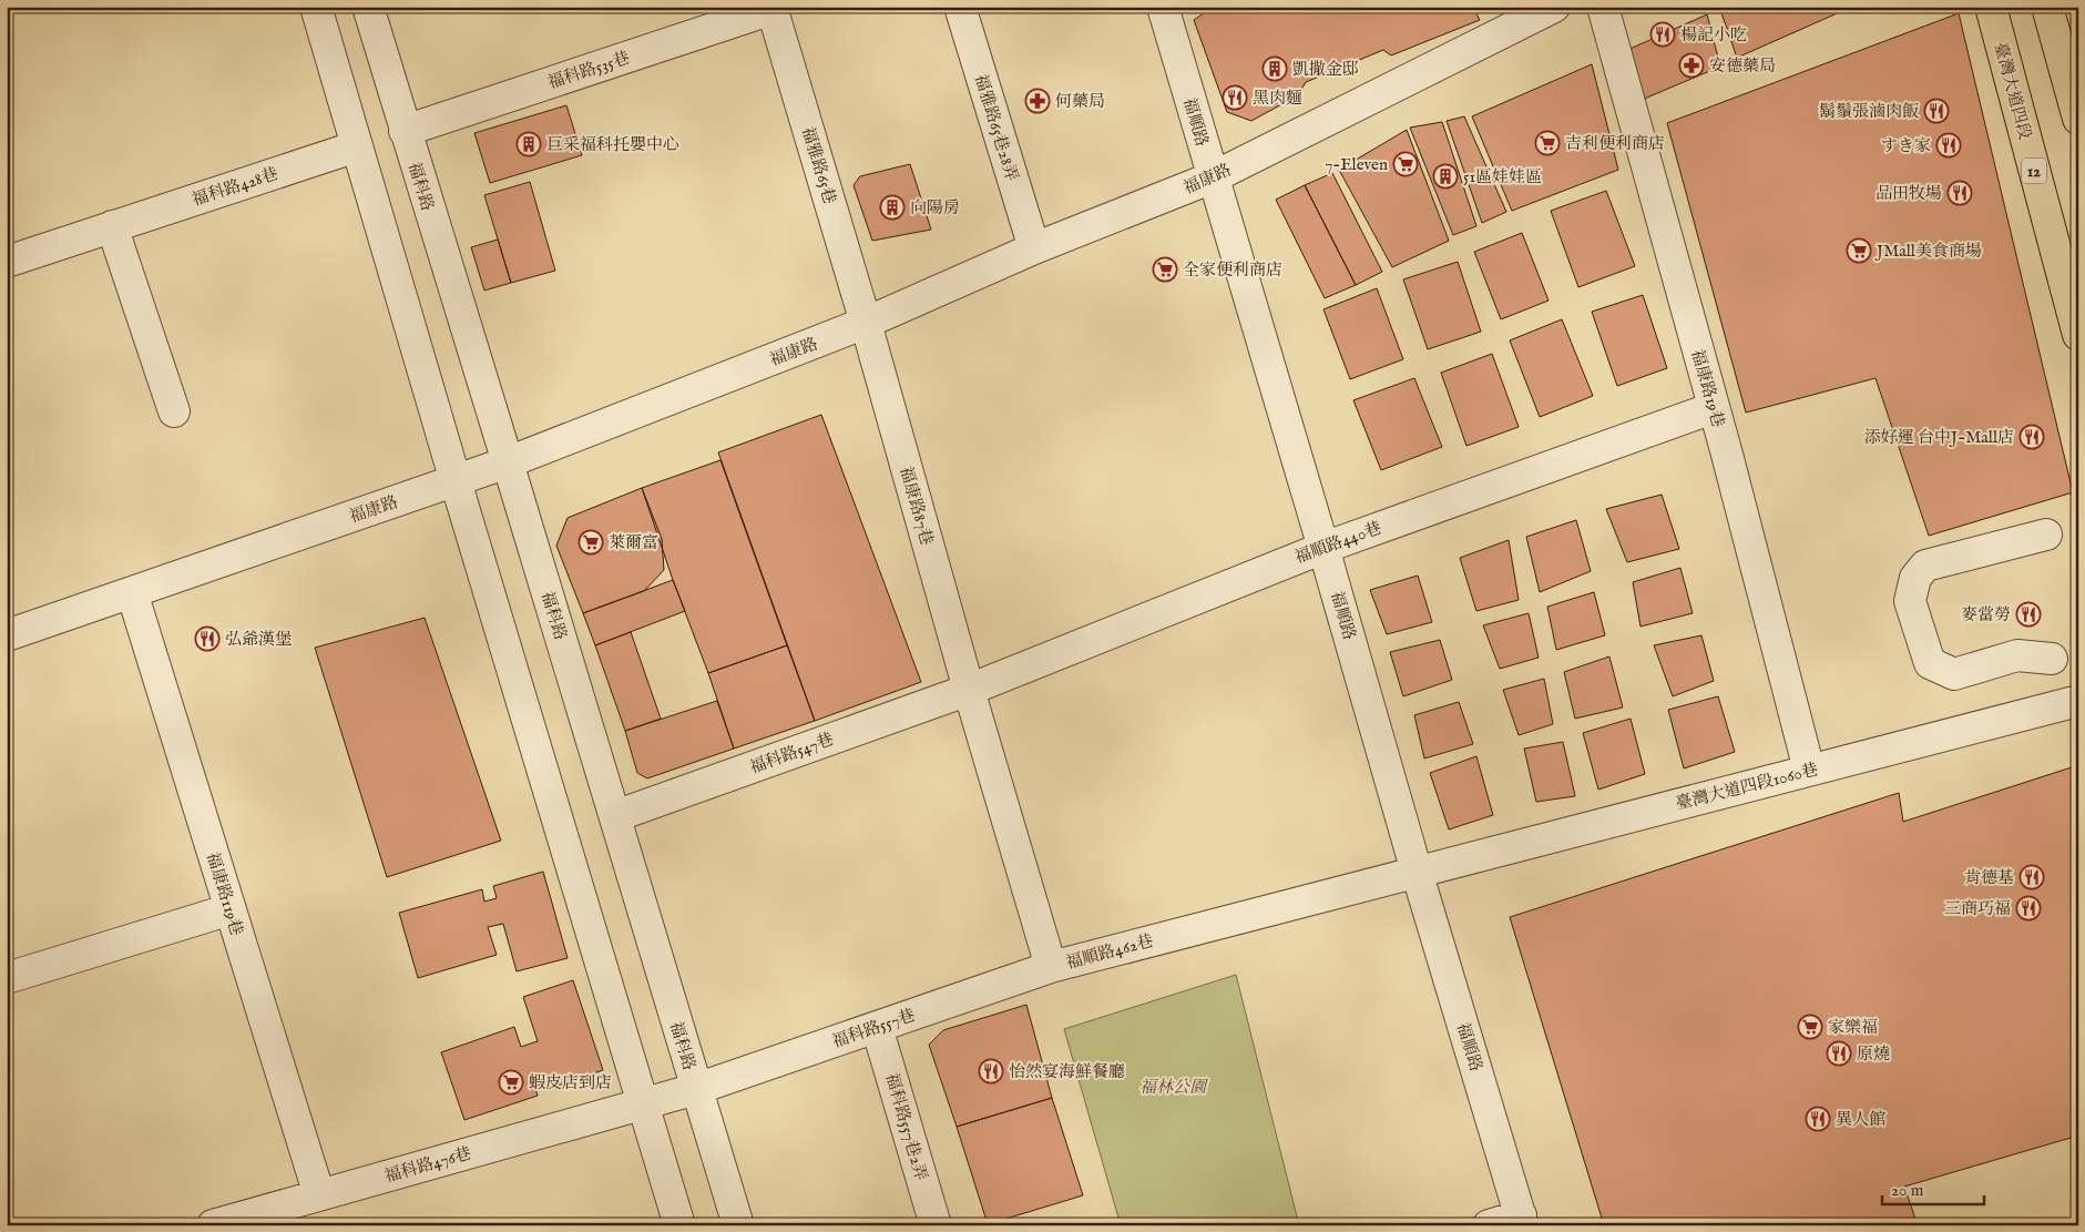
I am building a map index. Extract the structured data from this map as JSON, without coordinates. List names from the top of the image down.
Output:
{
  "streets": {
    "main road": ["臺灣大道四段", "12"],
    "street": [
      "福科路535巷",
      "福順路",
      "福雅路65巷28弄",
      "福雅路65巷",
      "福康路",
      "福科路428巷",
      "福科路",
      "福康路19巷",
      "福康路87巷",
      "福順路440巷",
      "福科路547巷",
      "臺灣大道四段1060巷",
      "福康路119巷",
      "福順路462巷",
      "福科路557巷",
      "福科路557巷2弄",
      "福科路476巷"
    ]
  },
  "crossings": [
    ["福科路535巷", "福雅路65巷"],
    ["福科路535巷", "福科路"],
    ["福順路", "福康路"],
    ["福順路", "福順路440巷"],
    ["福順路", "臺灣大道四段1060巷"],
    ["福順路", "福順路462巷"],
    ["福雅路65巷28弄", "福康路"],
    ["福雅路65巷", "福康路"],
    ["福雅路65巷", "福康路87巷"],
    ["福康路", "福科路"],
    ["福康路", "福康路87巷"],
    ["福康路", "福康路119巷"],
    ["福科路", "福科路547巷"],
    ["福科路", "福科路557巷"],
    ["福康路19巷", "福順路440巷"],
    ["福康路19巷", "臺灣大道四段1060巷"],
    ["福康路87巷", "福順路440巷"],
    ["福康路87巷", "福科路547巷"],
    ["福康路87巷", "福順路462巷"],
    ["福順路440巷", "福科路547巷"],
    ["福順路440巷", "福順路462巷"],
    ["福科路547巷", "福順路462巷"],
    ["臺灣大道四段1060巷", "福順路462巷"],
    ["福康路119巷", "福科路476巷"],
    ["福順路462巷", "福科路557巷"],
    ["福科路557巷", "福科路557巷2弄"],
    ["福科路557巷", "福科路476巷"]
  ],
  "parks": ["福林公園"],
  "places": {
    "restaurant": [
      "楊記小吃",
      "黑肉麵",
      "鬍鬚張滷肉飯",
      "すき家",
      "品田牧場",
      "添好運 台中J-Mall店",
      "麥當勞",
      "弘爺漢堡",
      "肯德基",
      "三商巧福",
      "原燒",
      "怡然宴海鮮餐廳",
      "異人館"
    ],
    "pharmacy": ["安德藥局", "何藥局"],
    "building": [
      "凱撒金邸",
      "巨采福科托嬰中心",
      "51區娃娃區",
      "向陽房"
    ],
    "supermarket": [
      "吉利便利商店",
      "7-Eleven",
      "JMall美食商場",
      "全家便利商店",
      "萊爾富",
      "家樂福",
      "蝦皮店到店"
    ]
  },
  "scale_bar": "20 m"
}
